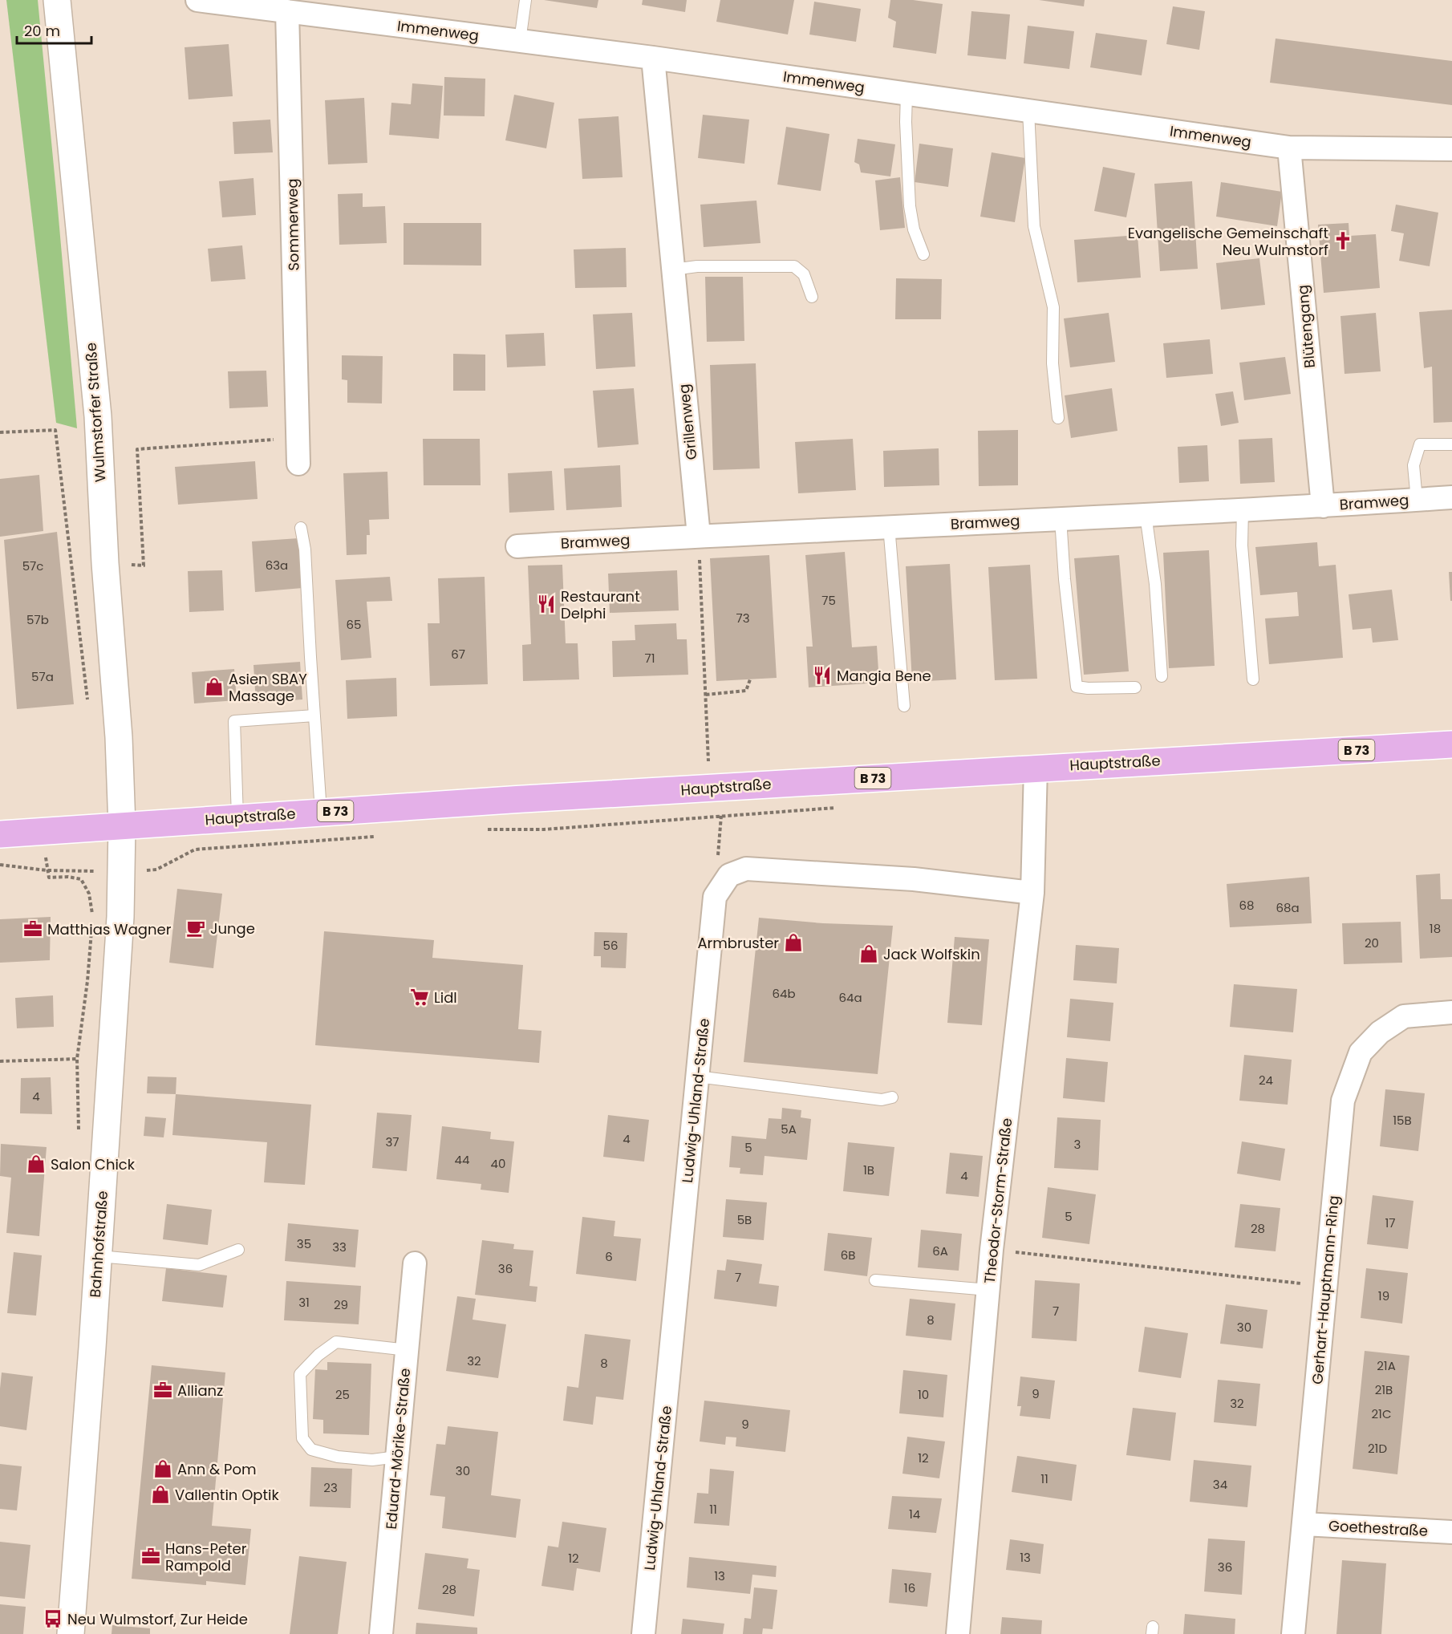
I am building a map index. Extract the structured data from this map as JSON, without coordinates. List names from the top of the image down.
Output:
{
  "streets": {
    "main road": [
      "Wulmstorfer Straße",
      "B 73",
      "Hauptstraße",
      "Bahnhofstraße"
    ],
    "street": [
      "Immenweg",
      "Sommerweg",
      "Blütengang",
      "Grillenweg",
      "Bramweg",
      "Ludwig-Uhland-Straße",
      "Theodor-Storm-Straße",
      "Gerhart-Hauptmann-Ring",
      "Eduard-Mörike-Straße",
      "Goethestraße"
    ]
  },
  "crossings": [
    ["Immenweg", "Sommerweg"],
    ["Immenweg", "Blütengang"],
    ["Immenweg", "Grillenweg"],
    ["Blütengang", "Bramweg"],
    ["Wulmstorfer Straße", "Hauptstraße"],
    ["Wulmstorfer Straße", "Bahnhofstraße"],
    ["Grillenweg", "Bramweg"],
    ["Hauptstraße", "Theodor-Storm-Straße"],
    ["Hauptstraße", "Bahnhofstraße"],
    ["Ludwig-Uhland-Straße", "Theodor-Storm-Straße"],
    ["Gerhart-Hauptmann-Ring", "Goethestraße"]
  ],
  "places": {
    "church": ["Evangelische Gemeinschaft Neu Wulmstorf"],
    "restaurant": ["Restaurant Delphi", "Mangia Bene"],
    "shop": [
      "Asien SBAY Massage",
      "Armbruster",
      "Jack Wolfskin",
      "Salon Chick",
      "Ann & Pom",
      "Vallentin Optik"
    ],
    "cafe": ["Junge"],
    "office": ["Matthias Wagner", "Allianz", "Hans-Peter Rampold"],
    "supermarket": ["Lidl"],
    "bus stop": ["Neu Wulmstorf, Zur Heide"]
  },
  "house_numbers": [
    "63a",
    "57c",
    "75",
    "73",
    "57b",
    "65",
    "67",
    "71",
    "57a",
    "68",
    "68a",
    "18",
    "20",
    "56",
    "64b",
    "64a",
    "24",
    "4",
    "15B",
    "5A",
    "4",
    "37",
    "3",
    "5",
    "44",
    "40",
    "1B",
    "4",
    "5",
    "5B",
    "17",
    "28",
    "35",
    "33",
    "6A",
    "6B",
    "6",
    "36",
    "7",
    "19",
    "31",
    "29",
    "7",
    "8",
    "30",
    "32",
    "8",
    "21A",
    "21B",
    "9",
    "25",
    "10",
    "32",
    "21C",
    "9",
    "21D",
    "12",
    "30",
    "11",
    "34",
    "23",
    "11",
    "14",
    "13",
    "12",
    "36",
    "13",
    "16",
    "28"
  ],
  "scale_bar": "20 m"
}
